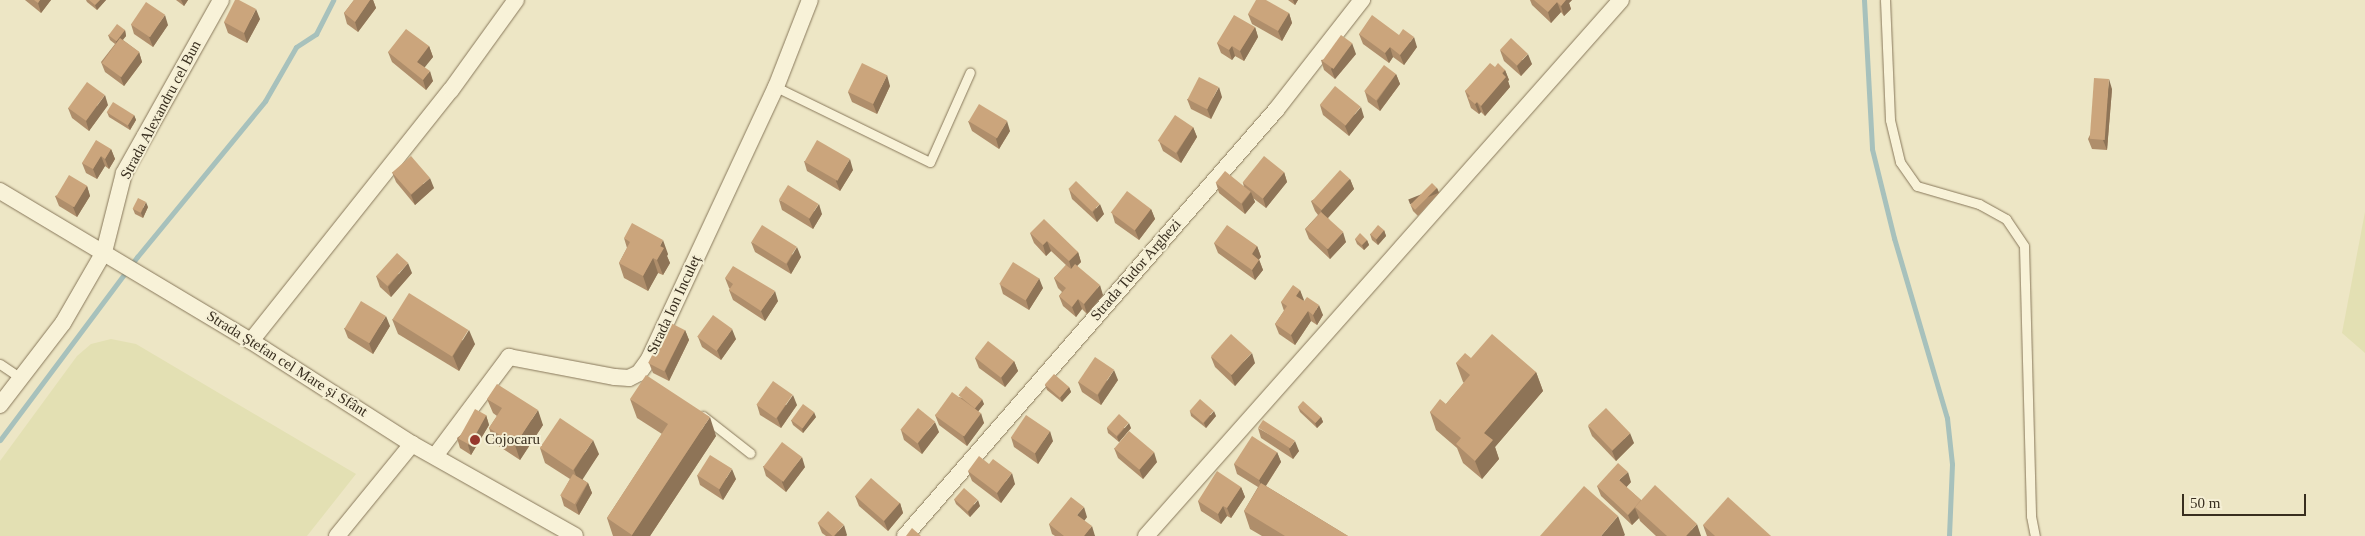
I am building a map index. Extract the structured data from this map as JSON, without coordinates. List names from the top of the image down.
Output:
{
  "streets": {
    "street": [
      "Strada Alexandru cel Bun",
      "Strada Tudor Arghezi",
      "Strada Ion Inculeț",
      "Strada Ștefan cel Mare și Sfânt"
    ]
  },
  "crossings": [
    ["Strada Alexandru cel Bun", "Strada Ștefan cel Mare și Sfânt"],
    ["Strada Ion Inculeț", "Strada Ștefan cel Mare și Sfânt"]
  ],
  "places": ["Cojocaru"],
  "scale_bar": "50 m"
}
